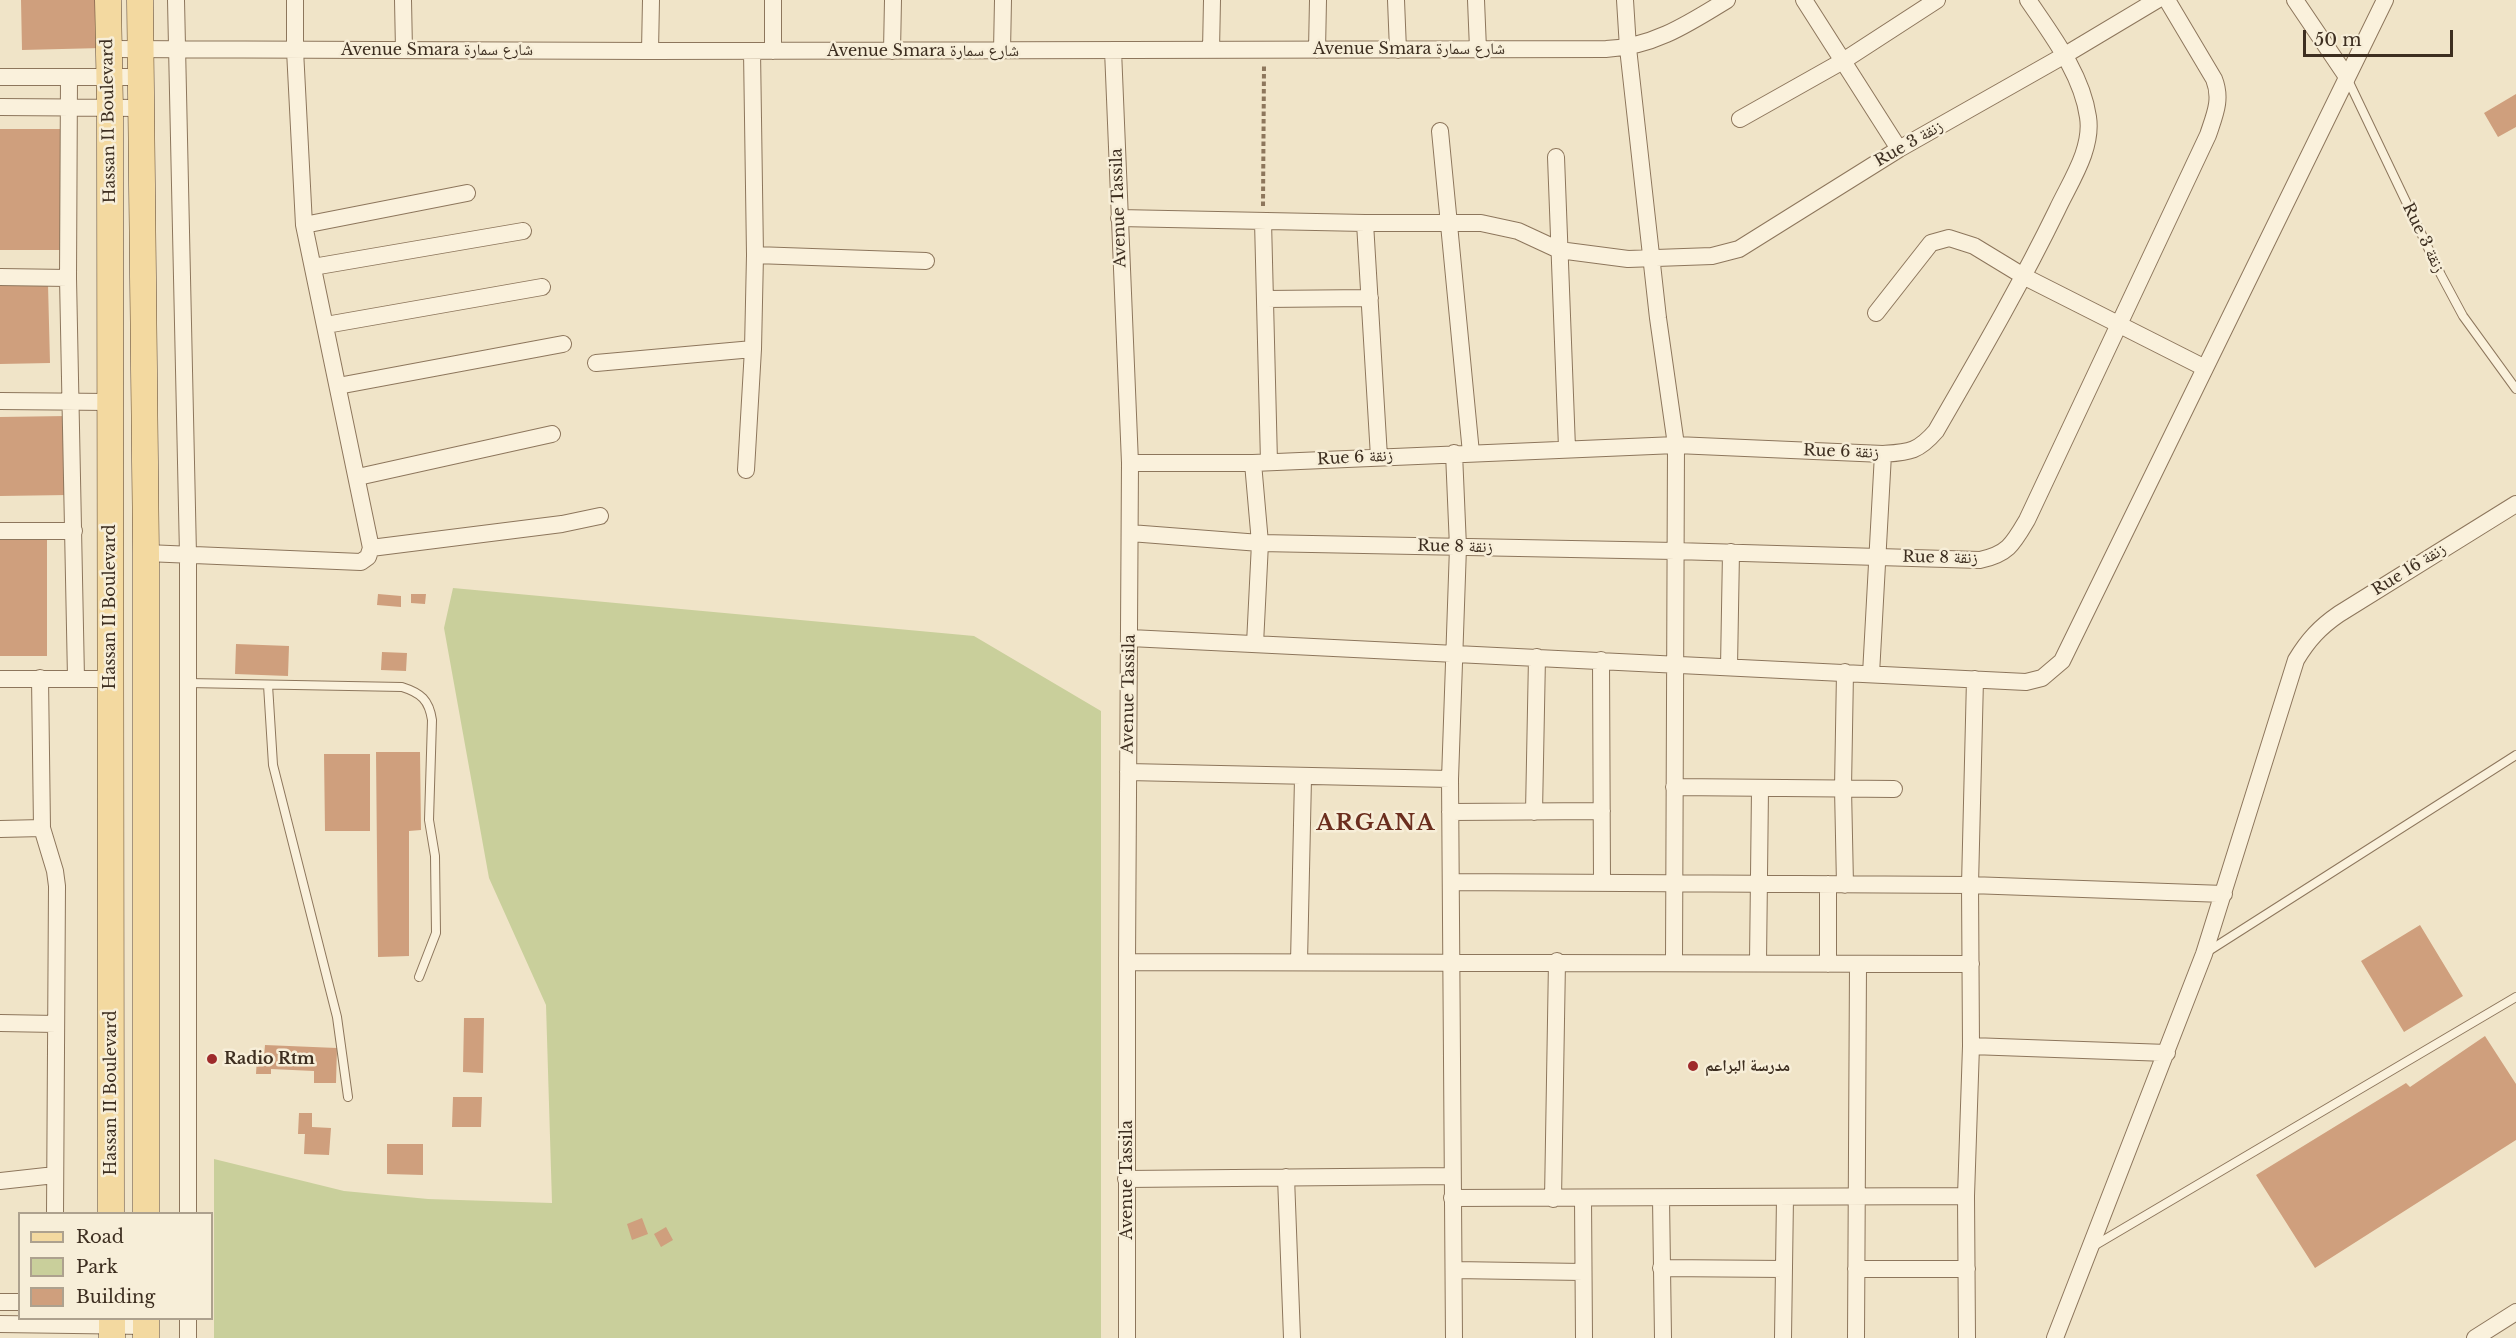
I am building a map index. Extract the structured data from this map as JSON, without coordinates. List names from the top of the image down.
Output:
{
  "streets": {
    "main road": ["Hassan II Boulevard"],
    "street": [
      "Avenue Smara شارع سمارة",
      "Rue 3 زنقة",
      "Avenue Tassila",
      "Rue 6 زنقة",
      "Rue 8 زنقة",
      "Rue 16 زنقة"
    ]
  },
  "crossings": [
    ["Avenue Smara شارع سمارة", "Hassan II Boulevard"],
    ["Avenue Smara شارع سمارة", "Avenue Tassila"],
    ["Rue 3 زنقة", "Avenue Tassila"],
    ["Rue 3 زنقة", "Rue 6 زنقة"],
    ["Avenue Tassila", "Rue 6 زنقة"],
    ["Avenue Tassila", "Rue 8 زنقة"]
  ],
  "districts": ["ARGANA"],
  "places": ["Radio Rtm", "مدرسة البراعم"],
  "legend": ["Road", "Park", "Building"],
  "scale_bar": "50 m"
}
